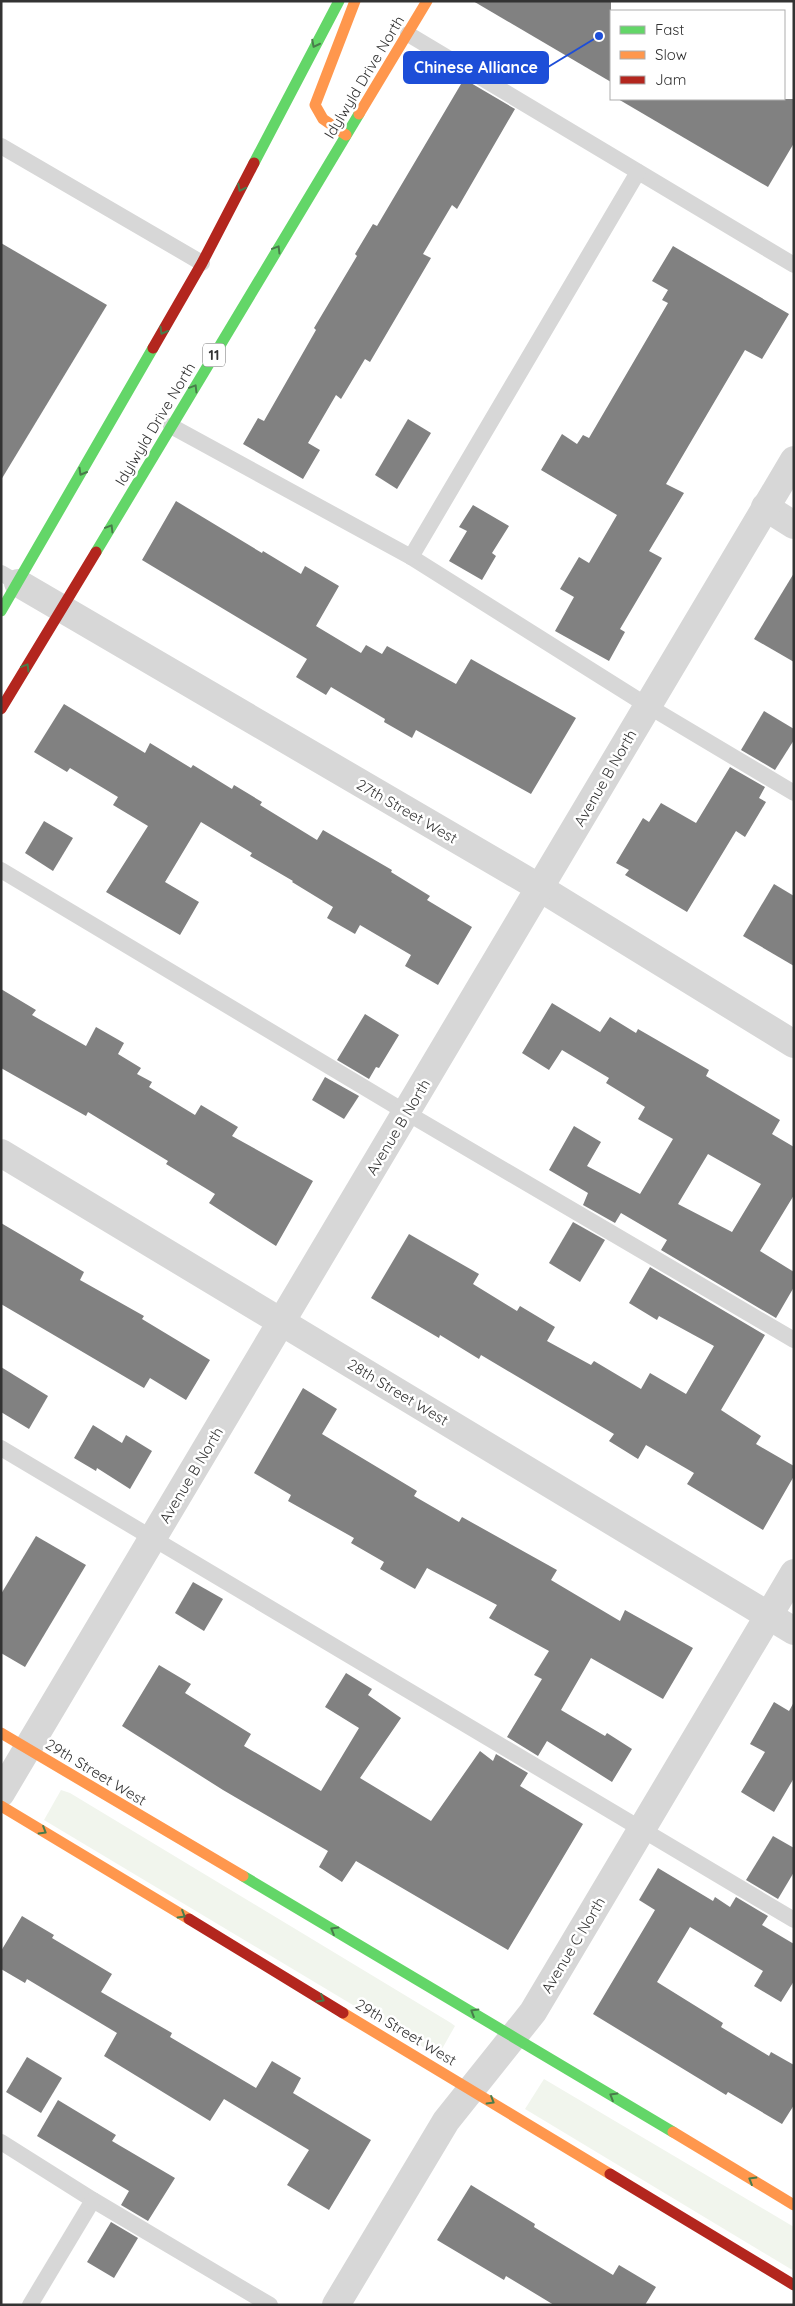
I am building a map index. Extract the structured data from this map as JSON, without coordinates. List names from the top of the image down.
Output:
{
  "streets": {
    "street": [
      "Idylwyld Drive North",
      "11",
      "Avenue B North",
      "27th Street West",
      "28th Street West",
      "29th Street West",
      "Avenue C North"
    ]
  },
  "crossings": [
    ["Idylwyld Drive North", "27th Street West"],
    ["Avenue B North", "27th Street West"],
    ["Avenue B North", "28th Street West"],
    ["Avenue B North", "29th Street West"],
    ["28th Street West", "Avenue C North"],
    ["29th Street West", "Avenue C North"]
  ],
  "places": ["Chinese Alliance"],
  "legend": ["Fast", "Slow", "Jam"]
}
